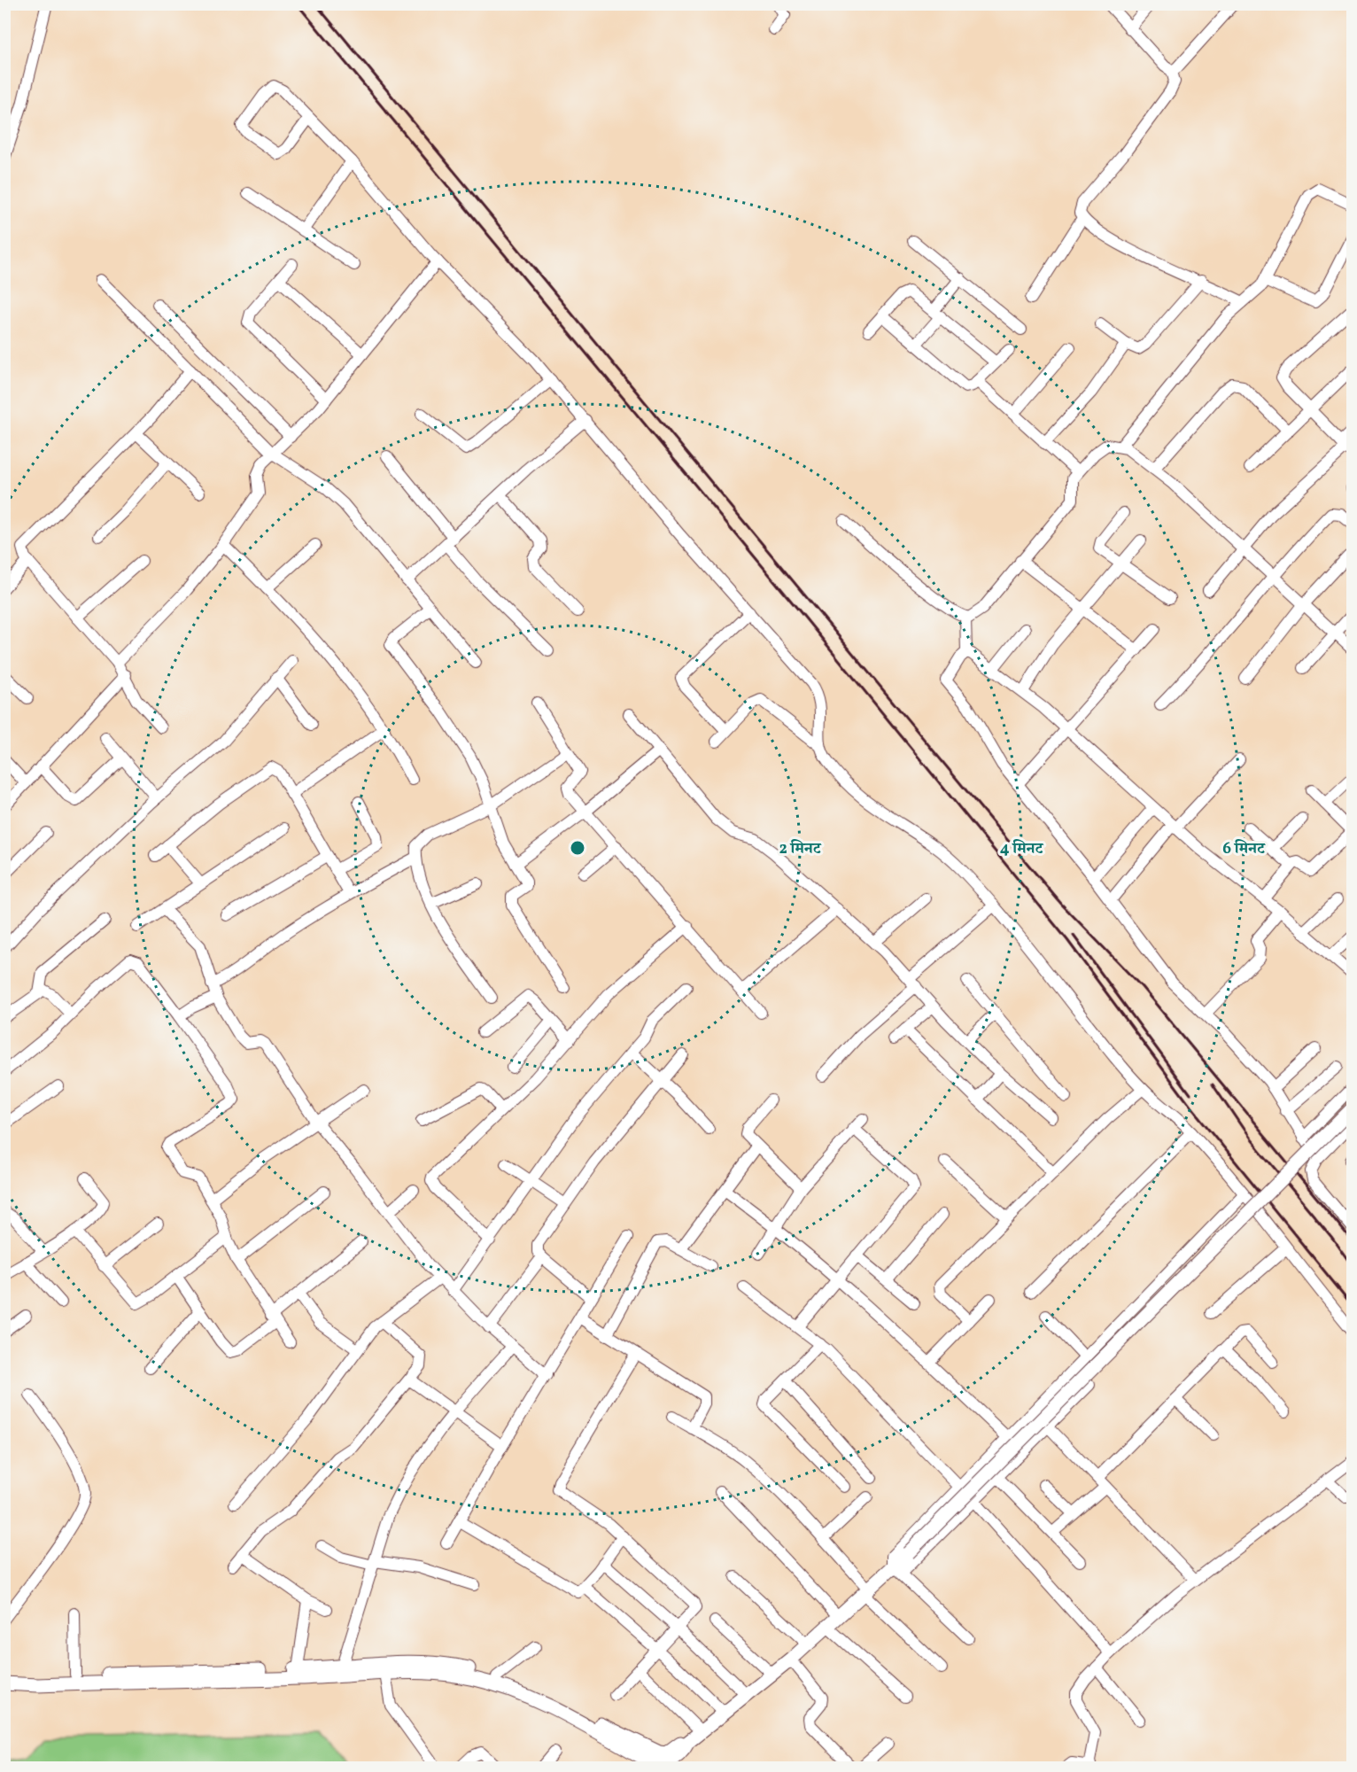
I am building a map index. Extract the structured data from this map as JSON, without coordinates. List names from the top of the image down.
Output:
{
  "rings": ["2 मिनट", "4 मिनट", "6 मिनट"]
}
